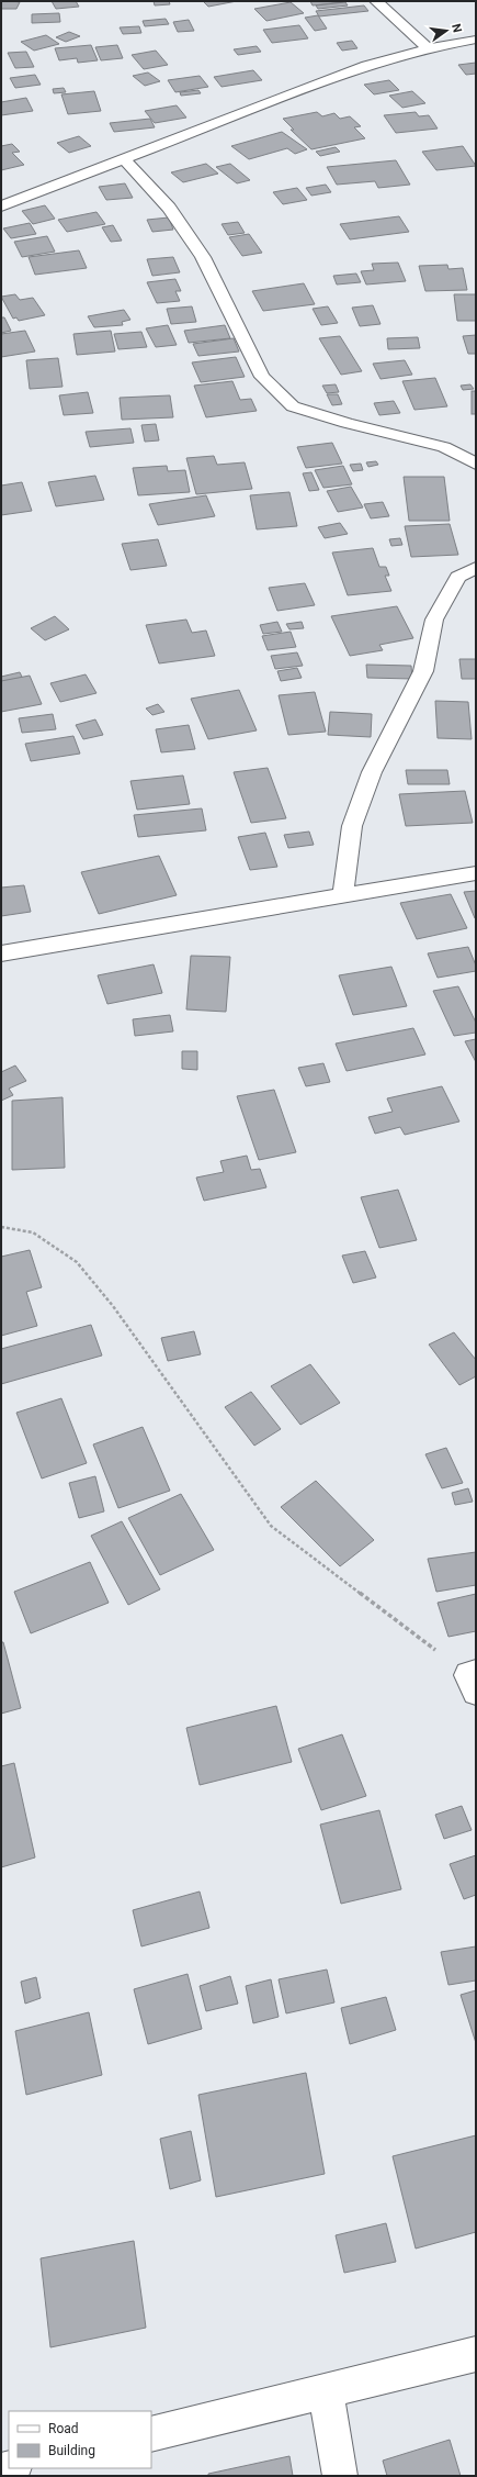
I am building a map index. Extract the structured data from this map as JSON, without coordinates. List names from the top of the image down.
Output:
{
  "legend": ["Road", "Building"],
  "north": "right"
}
